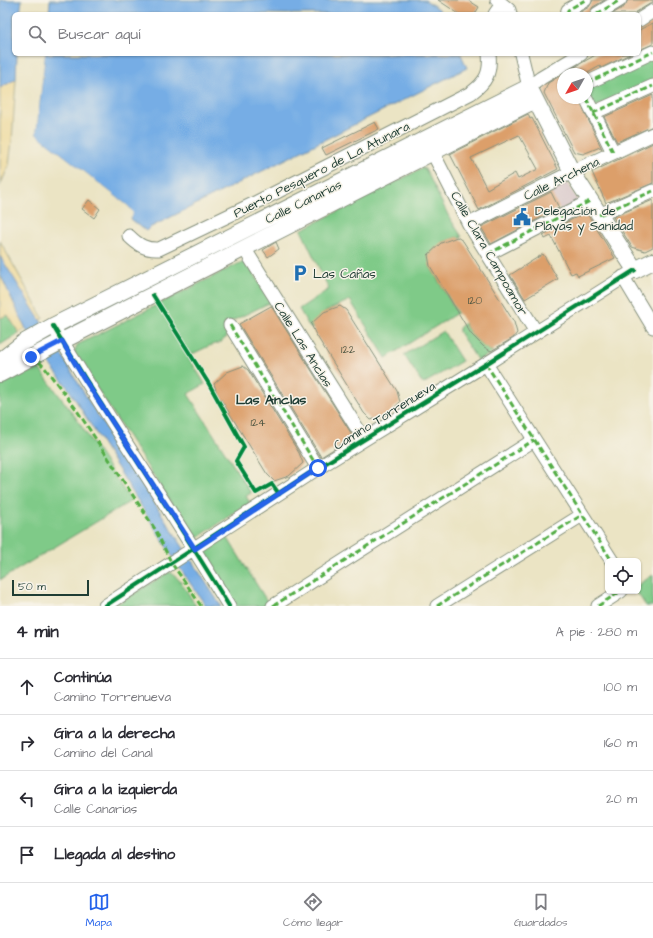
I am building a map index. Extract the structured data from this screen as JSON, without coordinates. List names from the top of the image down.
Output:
{
  "streets": {
    "main road": ["Calle Canarias"],
    "street": [
      "Puerto Pesquero de La Atunara",
      "Calle Archena",
      "Calle Clara Campoamor",
      "Calle Las Anclas",
      "Camino Torrenueva"
    ]
  },
  "crossings": [
    ["Calle Archena", "Calle Clara Campoamor"],
    ["Calle Canarias", "Calle Clara Campoamor"],
    ["Calle Canarias", "Calle Las Anclas"],
    ["Calle Clara Campoamor", "Camino Torrenueva"],
    ["Calle Las Anclas", "Camino Torrenueva"]
  ],
  "districts": ["Las Anclas"],
  "places": {
    "public building": ["Delegación de Playas y Sanidad"],
    "parking": ["Las Cañas"]
  },
  "house_numbers": ["120", "122", "124"],
  "scale_bar": "50 m",
  "north": "bottom left",
  "page": {
    "search": "Buscar aquí",
    "scale": "50 m",
    "heading": ["4 min", "A pie · 280 m"],
    "list": [
      ["Continúa", "Camino Torrenueva", "100 m"],
      ["Gira a la derecha", "Camino del Canal", "160 m"],
      ["Gira a la izquierda", "Calle Canarias", "20 m"],
      "Llegada al destino"
    ],
    "nav": ["Mapa", "Cómo llegar", "Guardados"]
  }
}
